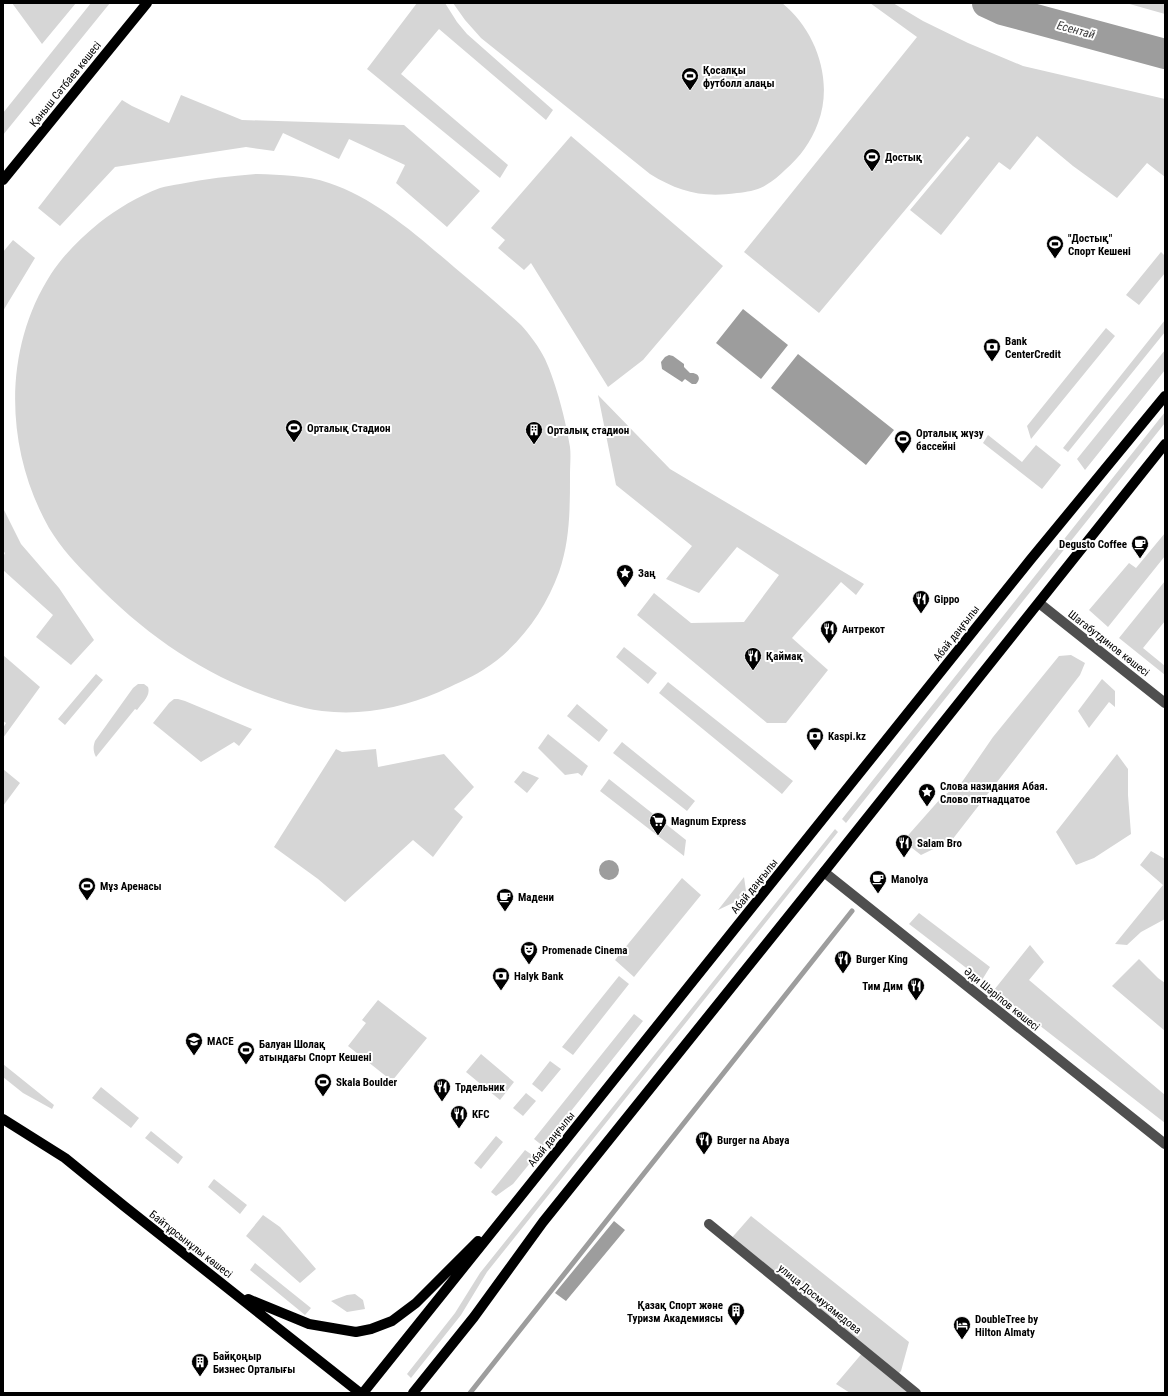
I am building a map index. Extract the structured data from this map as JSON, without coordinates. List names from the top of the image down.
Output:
{
  "streets": {
    "main road": ["Қаныш Сәтбаев көшесі", "Абай даңғылы", "Байтұрсынұлы көшесі"],
    "street": ["Шагабутдинов көшесі", "Әди Шәріпов көшесі", "улица Досмухамедова"]
  },
  "water": ["Есентай"],
  "places": {
    "sports": [
      "Қосалқы футболл алаңы",
      "Достық",
      "\"Достық\" Спорт Кешені",
      "Орталық Стадион",
      "Орталық жүзу бассейні",
      "Мұз Аренасы",
      "Балуан Шолақ атындағы Спорт Кешені",
      "Skala Boulder"
    ],
    "bank": ["Bank CenterCredit", "Kaspi.kz", "Halyk Bank"],
    "building": ["Орталық стадион", "Қазақ Спорт және Туризм Академиясы", "Байқоңыр Бизнес Орталығы"],
    "cafe": ["Degusto Coffee", "Manolya", "Мадени"],
    "place": ["Заң", "Слова назидания Абая. Слово пятнадцатое"],
    "restaurant": [
      "Gippo",
      "Антрекот",
      "Қаймақ",
      "Salam Bro",
      "Burger King",
      "Тим Дим",
      "Трдельник",
      "KFC",
      "Burger na Abaya"
    ],
    "supermarket": ["Magnum Express"],
    "theatre": ["Promenade Cinema"],
    "school or university": ["MACE"],
    "hotel": ["DoubleTree by Hilton Almaty"]
  }
}
